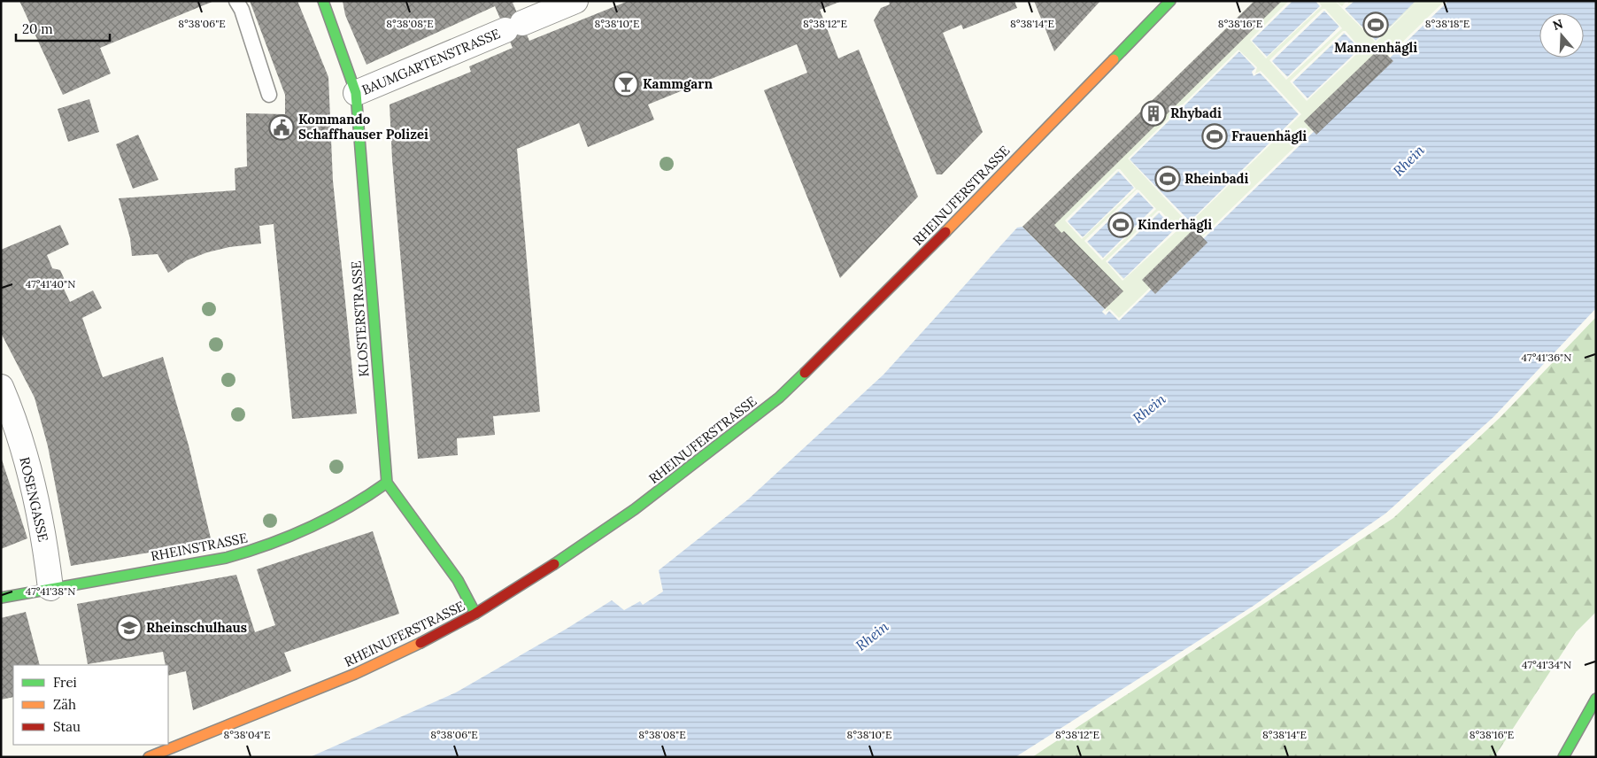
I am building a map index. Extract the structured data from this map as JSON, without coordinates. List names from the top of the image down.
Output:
{
  "streets": {
    "main road": ["RHEINUFERSTRASSE", "KLOSTERSTRASSE", "RHEINSTRASSE"],
    "street": ["BAUMGARTENSTRASSE", "ROSENGASSE"]
  },
  "crossings": [
    ["BAUMGARTENSTRASSE", "KLOSTERSTRASSE"],
    ["KLOSTERSTRASSE", "RHEINSTRASSE"],
    ["ROSENGASSE", "RHEINSTRASSE"]
  ],
  "water": ["Rhein"],
  "places": {
    "sports": [
      "Mannenhägli",
      "Frauenhägli",
      "Rheinbadi",
      "Kinderhägli"
    ],
    "bar": ["Kammgarn"],
    "building": ["Rhybadi"],
    "public building": ["Kommando Schaffhauser Polizei"],
    "school or university": ["Rheinschulhaus"]
  },
  "legend": ["Frei", "Zäh", "Stau"],
  "scale_bar": "20 m",
  "north": "top",
  "coordinates": [
    "8°38'06\"E",
    "8°38'08\"E",
    "8°38'10\"E",
    "8°38'12\"E",
    "8°38'14\"E",
    "8°38'16\"E",
    "8°38'18\"E",
    "47°41'40\"N",
    "47°41'36\"N",
    "47°41'38\"N",
    "47°41'34\"N",
    "8°38'04\"E"
  ]
}
